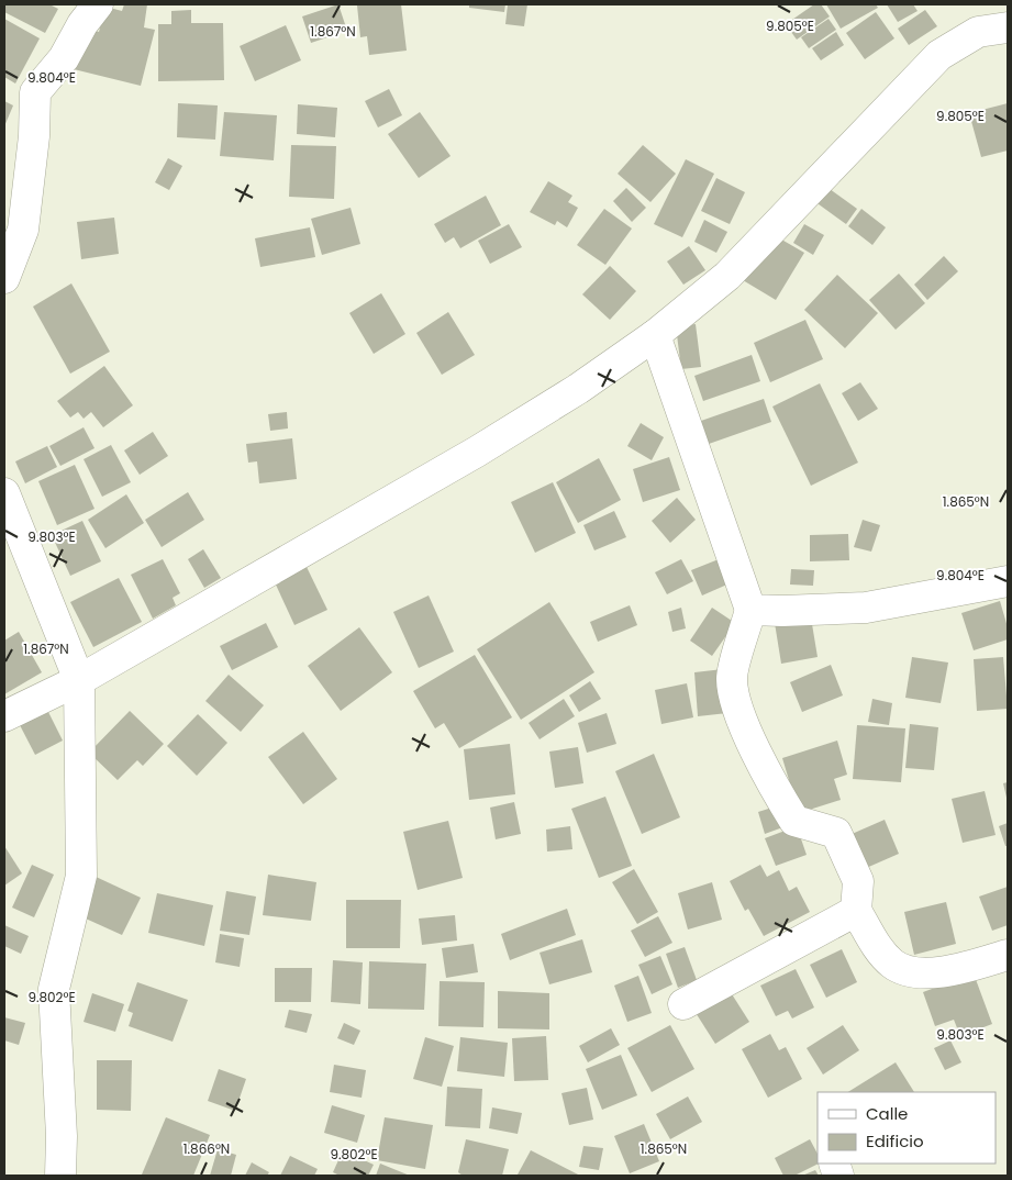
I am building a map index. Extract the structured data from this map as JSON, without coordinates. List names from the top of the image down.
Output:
{
  "legend": ["Calle", "Edificio"],
  "coordinates": [
    "9.805°E",
    "1.867°N",
    "9.804°E",
    "1.865°N",
    "9.803°E",
    "9.802°E",
    "1.866°N"
  ]
}
